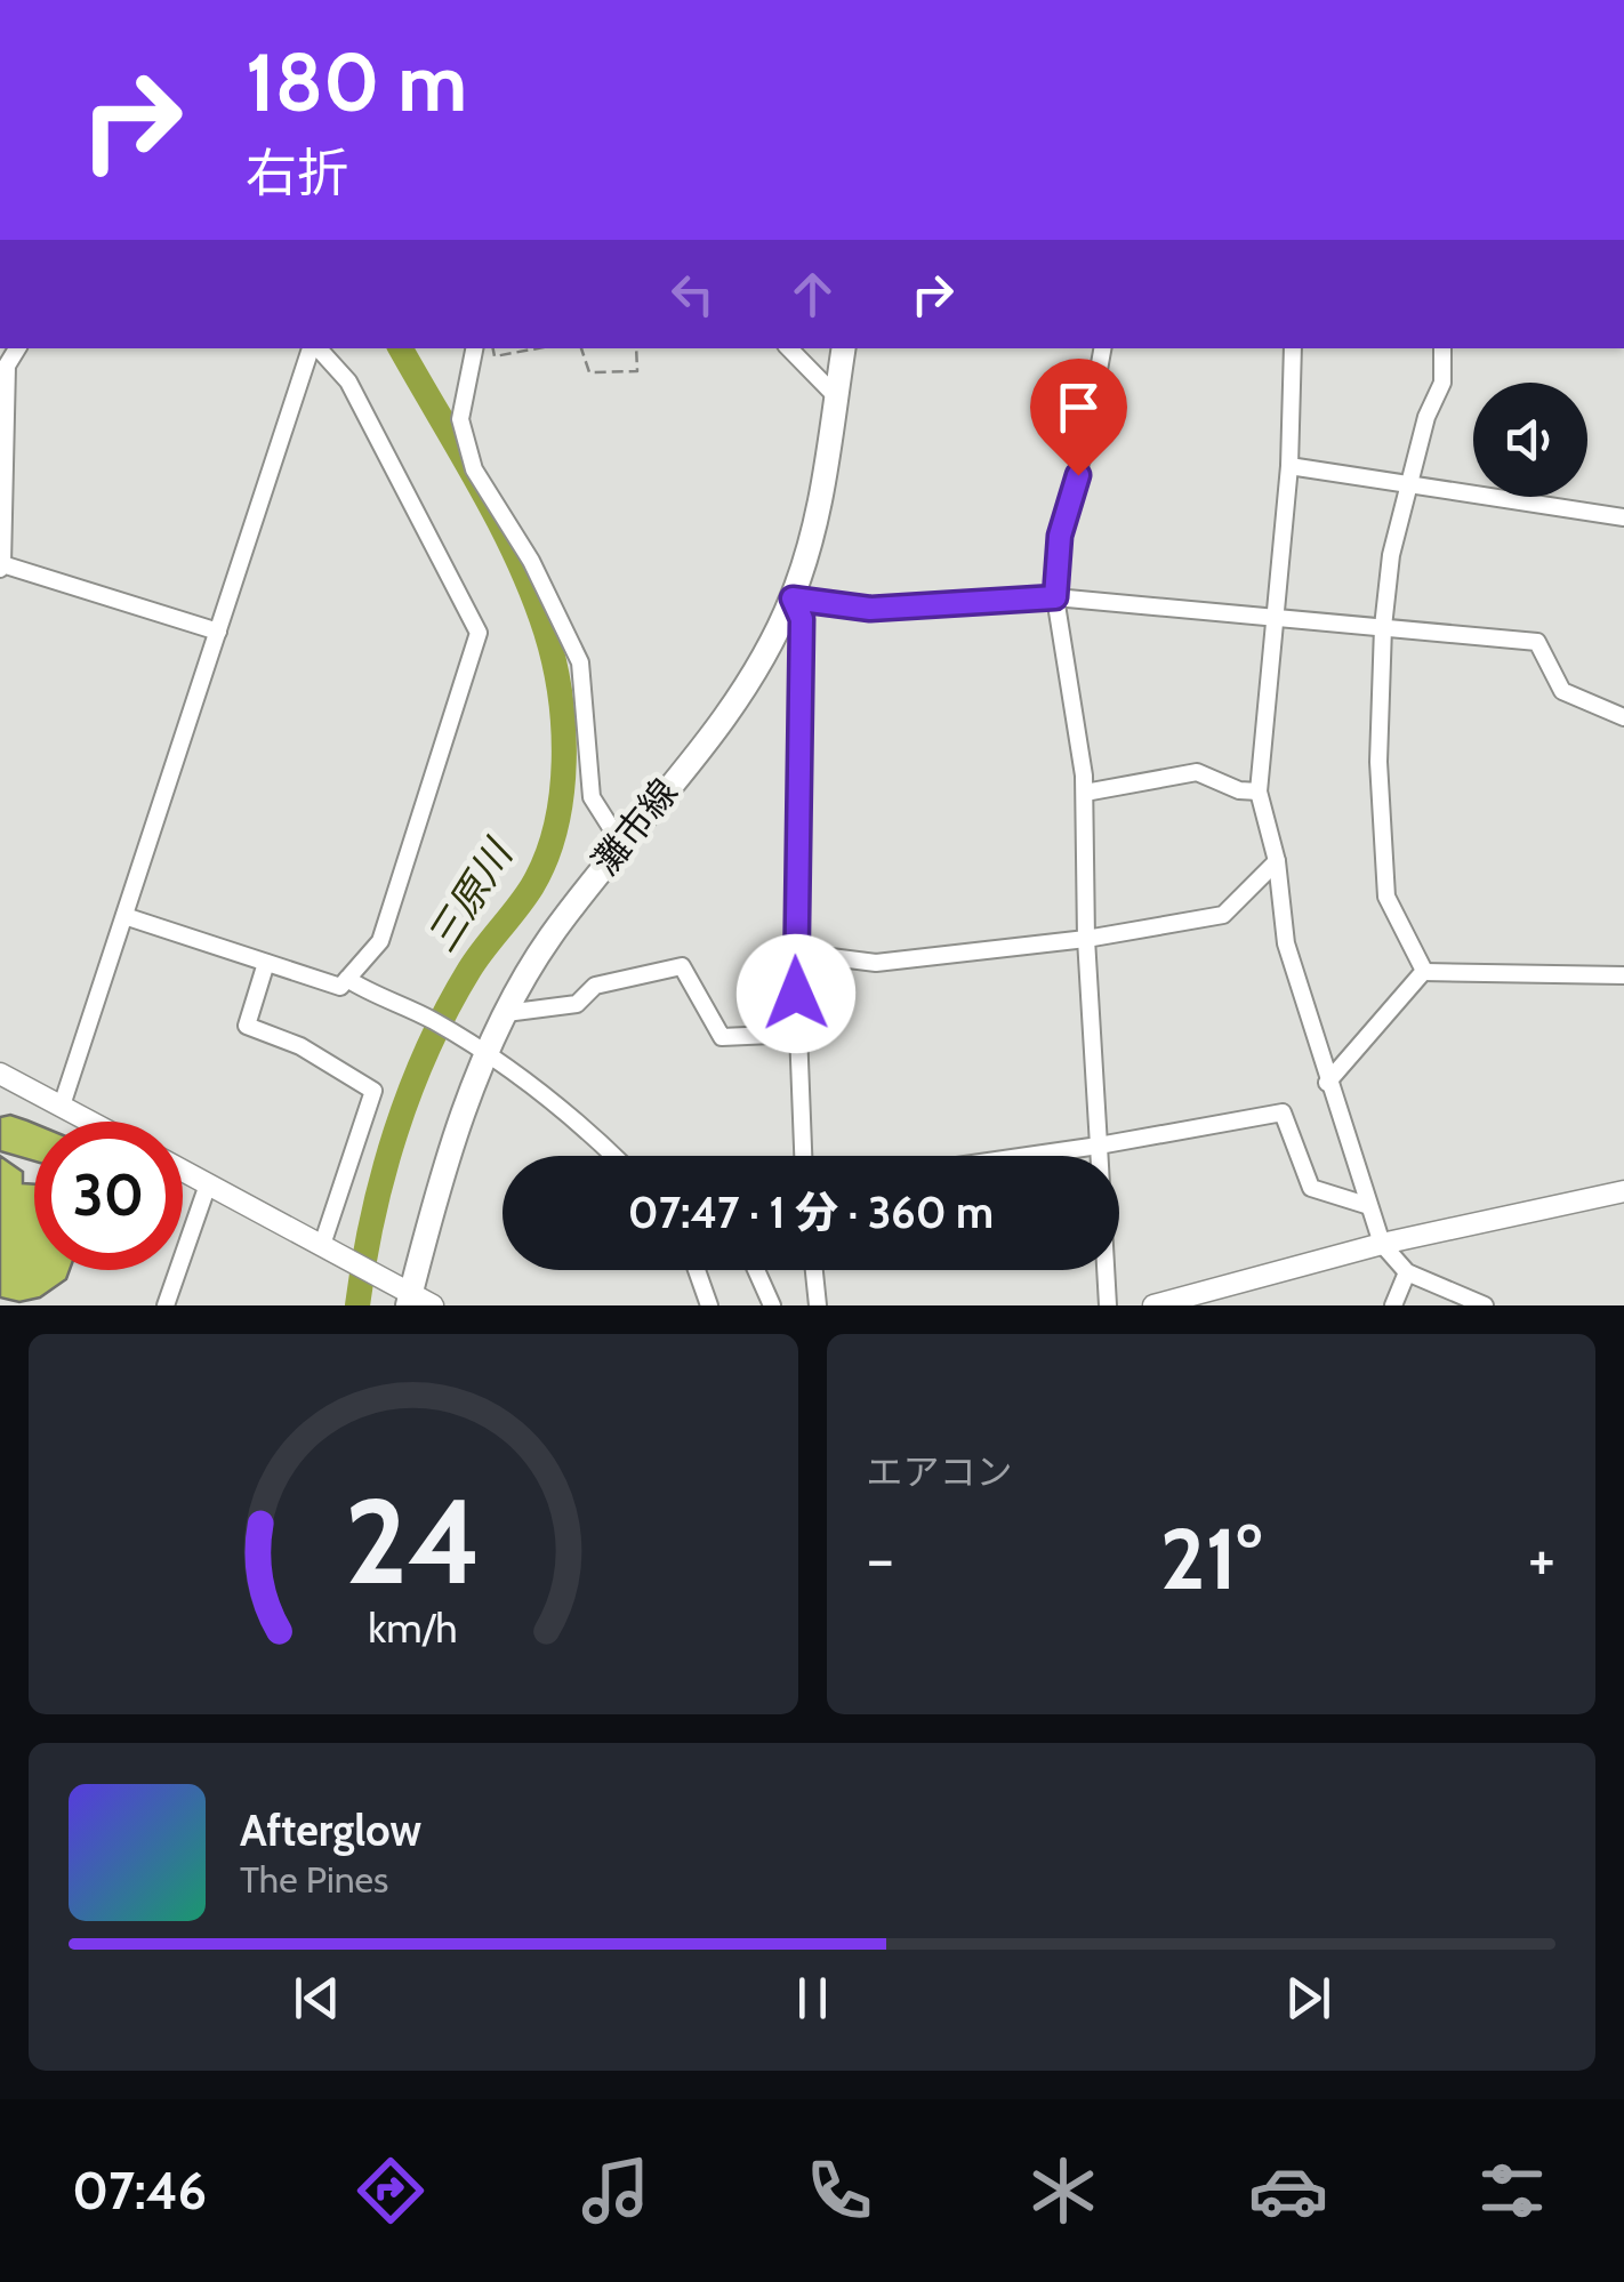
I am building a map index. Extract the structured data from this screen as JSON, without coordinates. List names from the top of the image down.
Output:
{
  "streets": {
    "main road": ["灘市線"]
  },
  "water": ["三原川"],
  "page": {
    "turn": ["180 m", "右折"],
    "limit": "30",
    "trip": "07:47 · 1 分 · 360 m",
    "tile": "エアコン",
    "heat": ["−", "21°", "+"],
    "song": ["Afterglow", "The Pines"],
    "tabs": "07:46",
    "gauge": ["24", "km/h"]
  }
}
